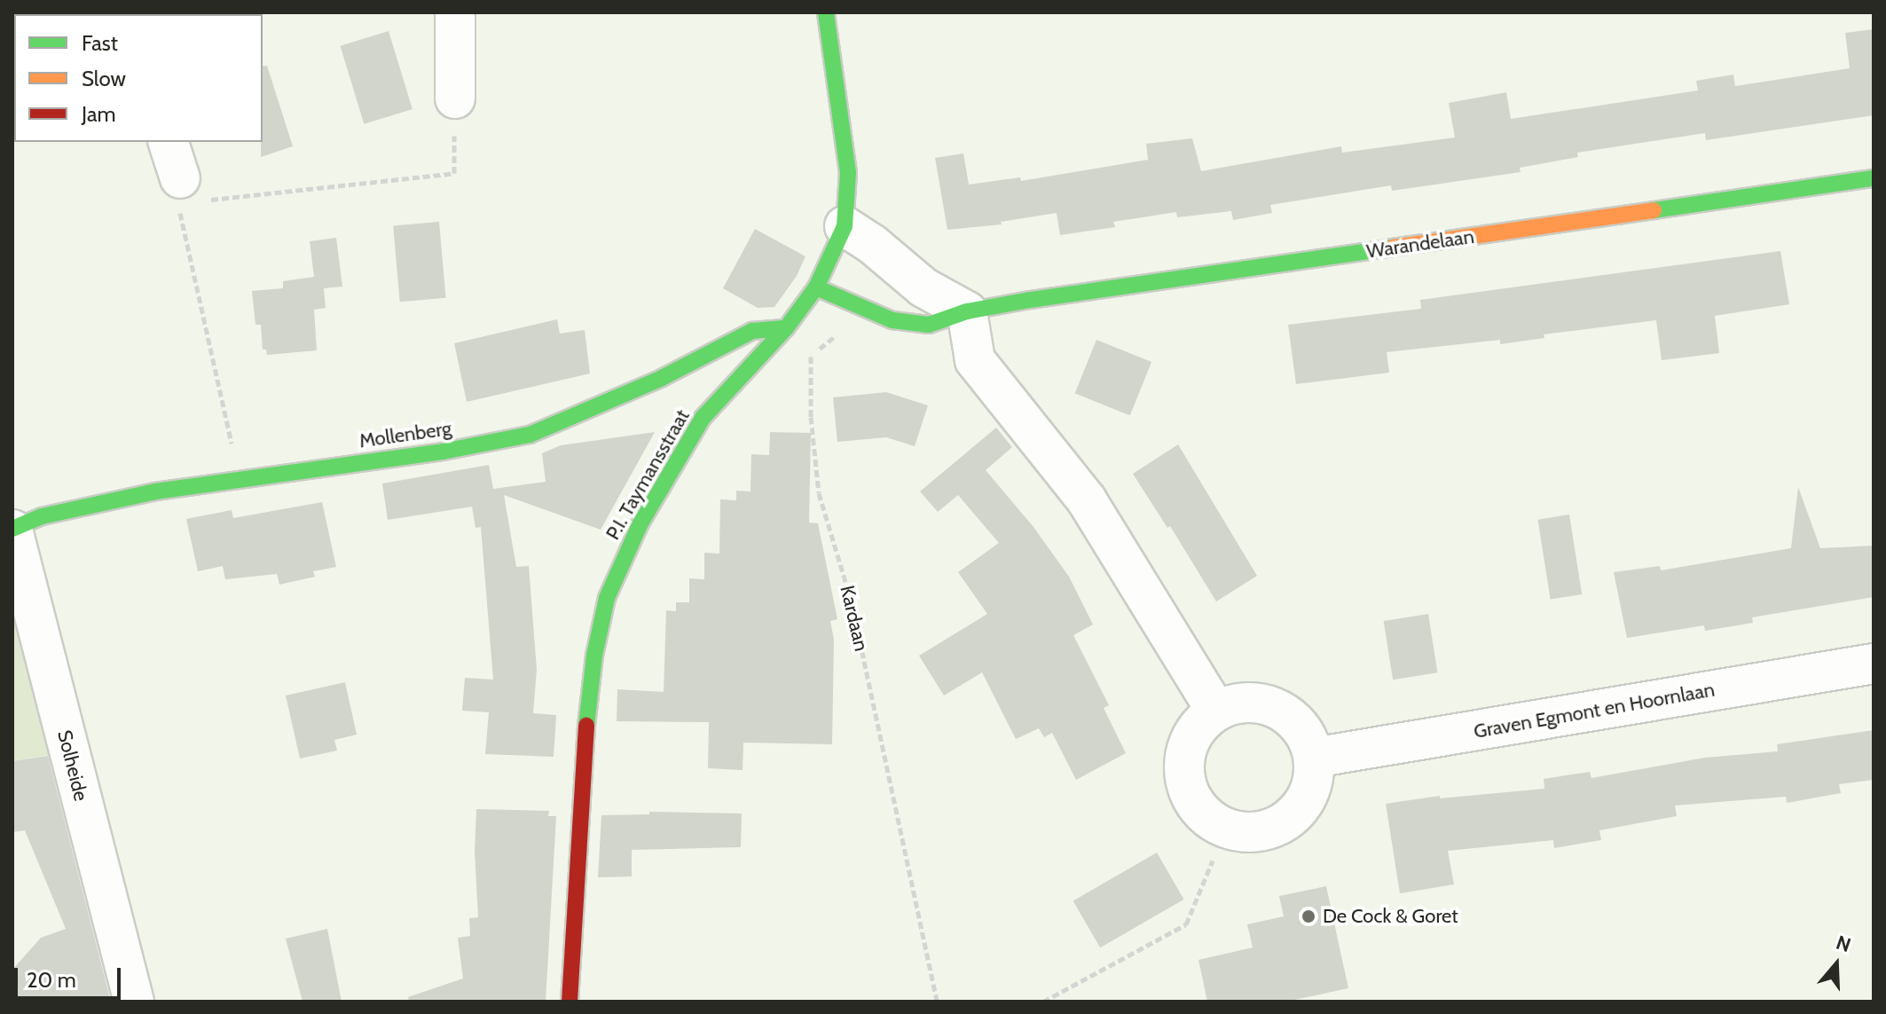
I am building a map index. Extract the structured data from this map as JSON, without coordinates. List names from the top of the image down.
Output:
{
  "streets": {
    "street": [
      "Warandelaan",
      "Mollenberg",
      "P.I. Taymansstraat",
      "Graven Egmont en Hoornlaan",
      "Solheide"
    ],
    "path": ["Kardaan"]
  },
  "crossings": [
    ["Warandelaan", "P.I. Taymansstraat"],
    ["Warandelaan", "Kardaan"],
    ["Mollenberg", "P.I. Taymansstraat"],
    ["Mollenberg", "Solheide"]
  ],
  "places": ["De Cock & Goret"],
  "legend": ["Fast", "Slow", "Jam"],
  "scale_bar": "20 m",
  "north": "top"
}
